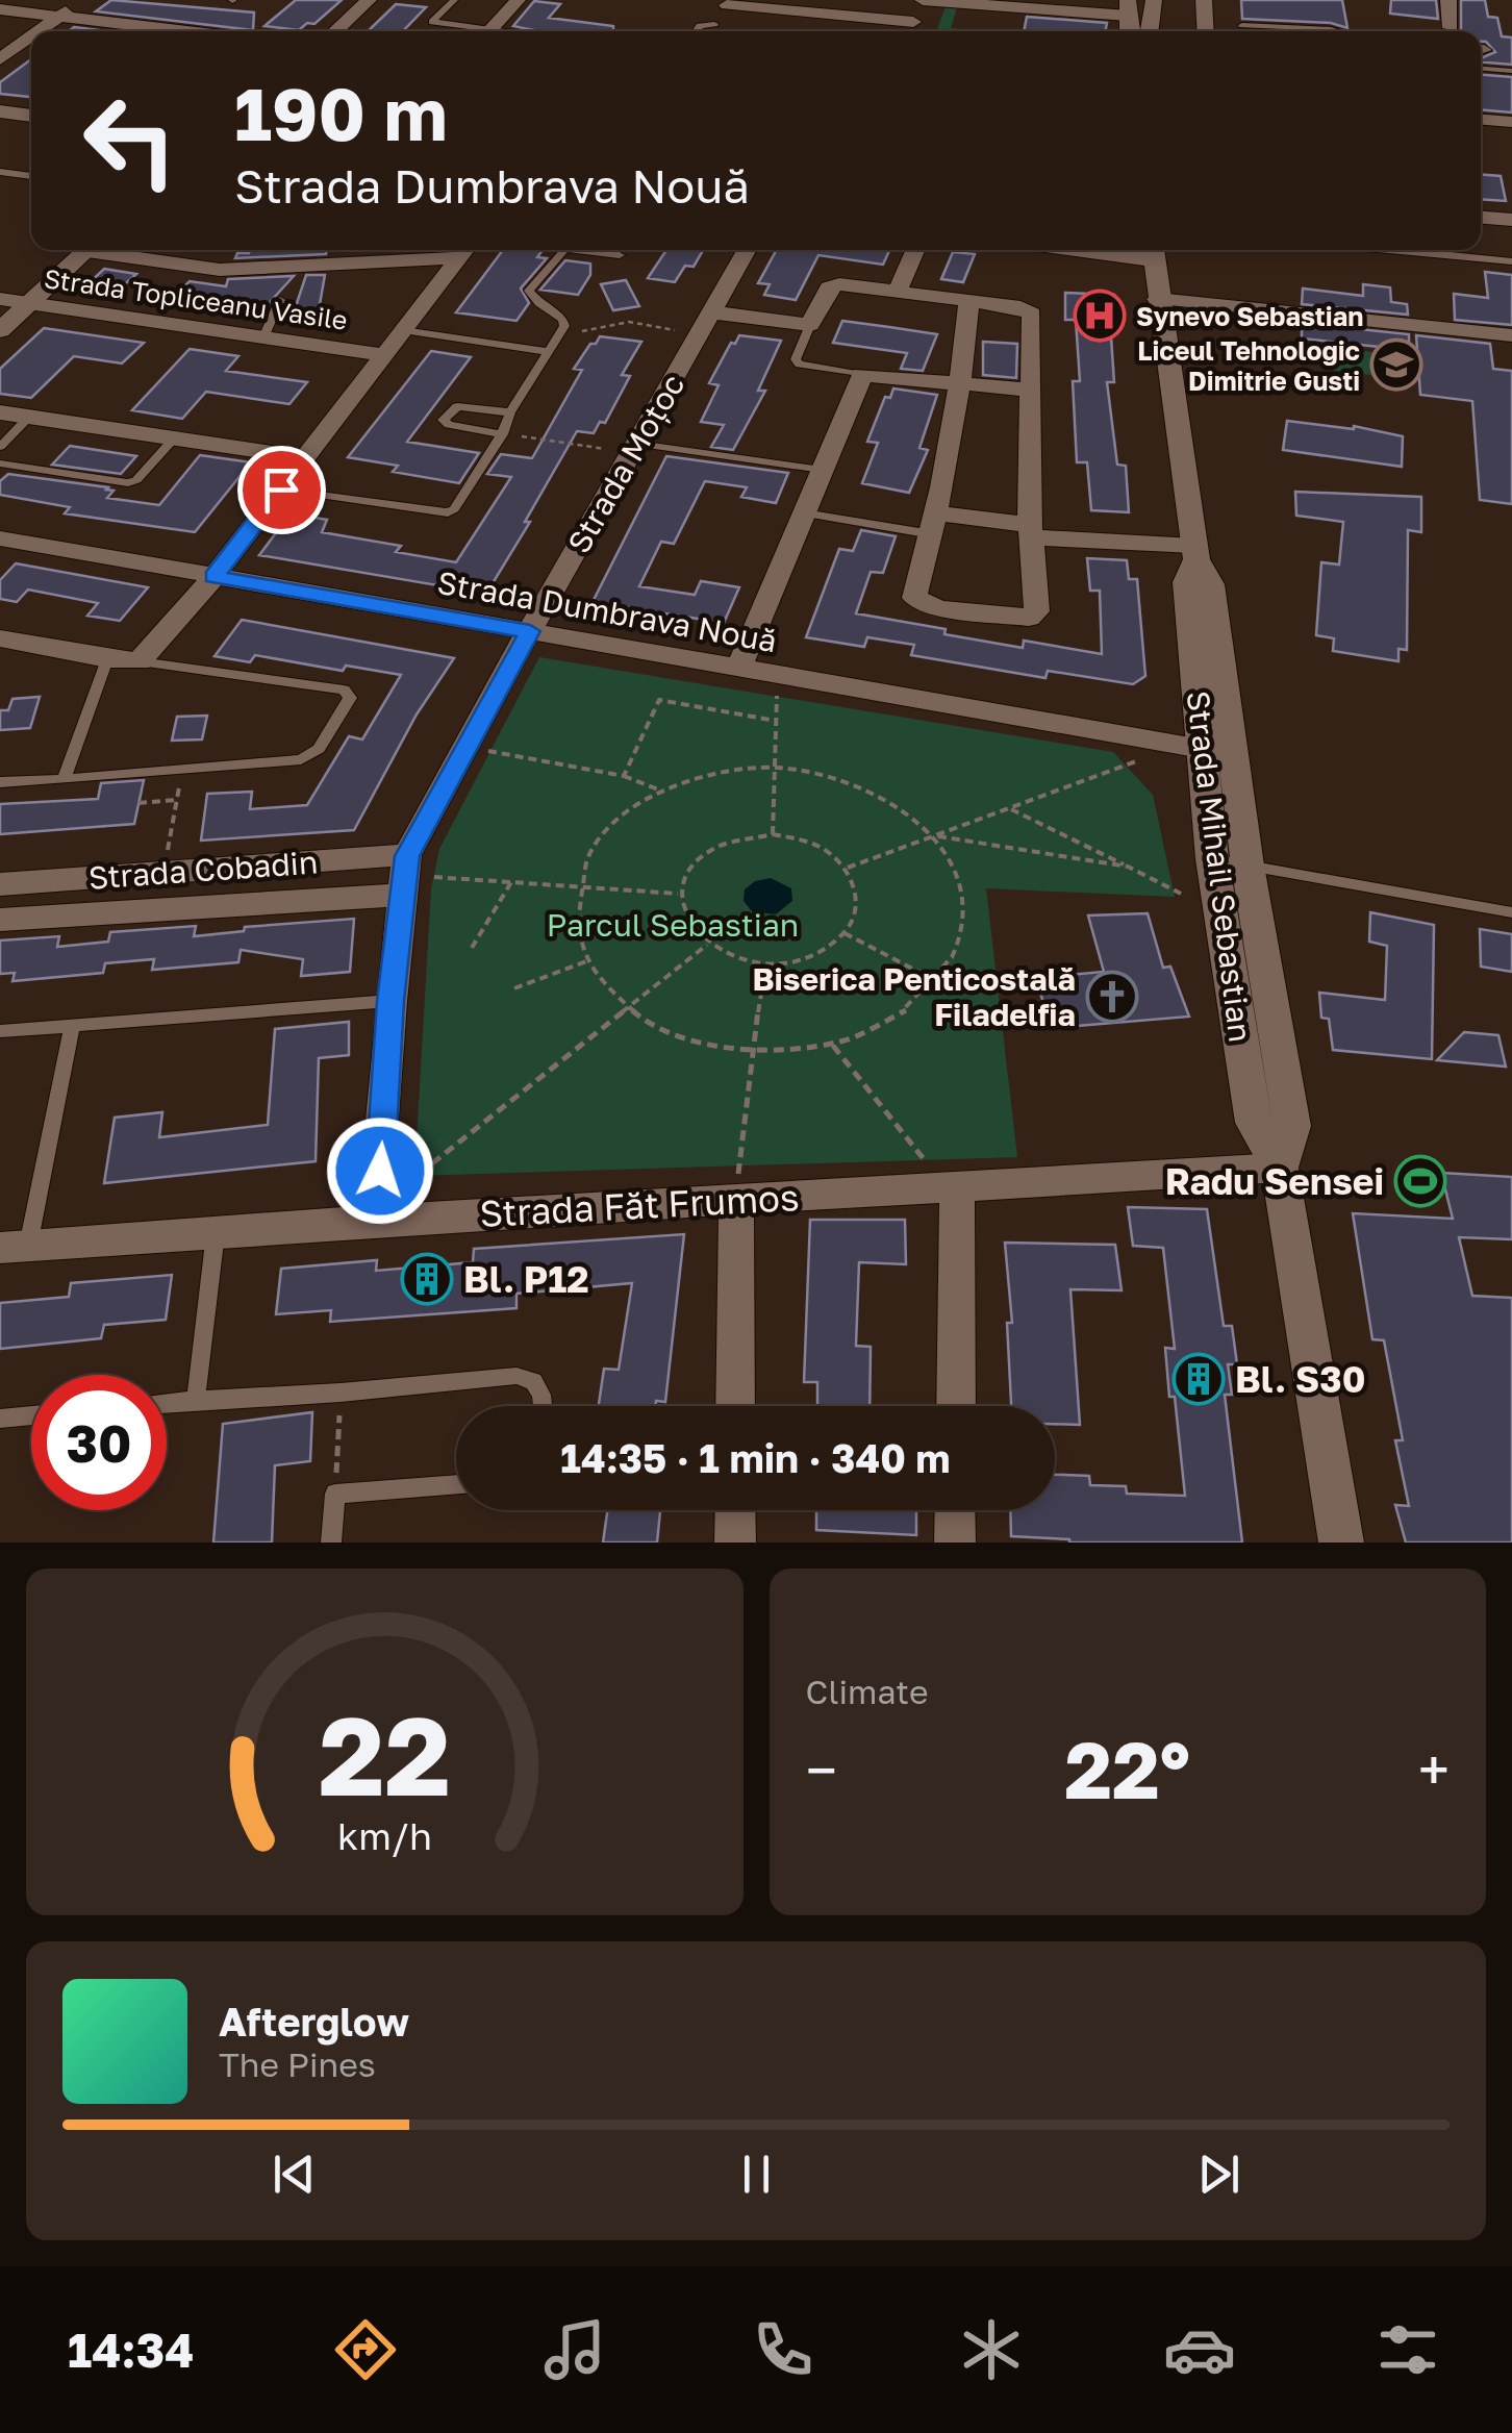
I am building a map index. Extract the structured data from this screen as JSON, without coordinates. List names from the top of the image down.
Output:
{
  "streets": {
    "main road": ["Strada Mihail Sebastian"],
    "street": [
      "Strada Topliceanu Vasile",
      "Strada Moțoc",
      "Strada Dumbrava Nouă",
      "Strada Cobadin",
      "Strada Făt Frumos"
    ]
  },
  "crossings": [
    ["Strada Moțoc", "Strada Dumbrava Nouă"],
    ["Strada Moțoc", "Strada Cobadin"],
    ["Strada Moțoc", "Strada Făt Frumos"],
    ["Strada Dumbrava Nouă", "Strada Mihail Sebastian"],
    ["Strada Mihail Sebastian", "Strada Făt Frumos"]
  ],
  "parks": ["Parcul Sebastian"],
  "places": {
    "hospital": ["Synevo Sebastian"],
    "school or university": ["Liceul Tehnologic Dimitrie Gusti"],
    "church": ["Biserica Penticostală Filadelfia"],
    "sports": ["Radu Sensei"],
    "building": ["Bl. P12", "Bl. S30"]
  },
  "page": {
    "turn": ["190 m", "Strada Dumbrava Nouă"],
    "limit": "30",
    "trip": "14:35 · 1 min · 340 m",
    "tile": "Climate",
    "heat": ["−", "22°", "+"],
    "song": ["Afterglow", "The Pines"],
    "tabs": "14:34",
    "gauge": ["22", "km/h"]
  }
}
